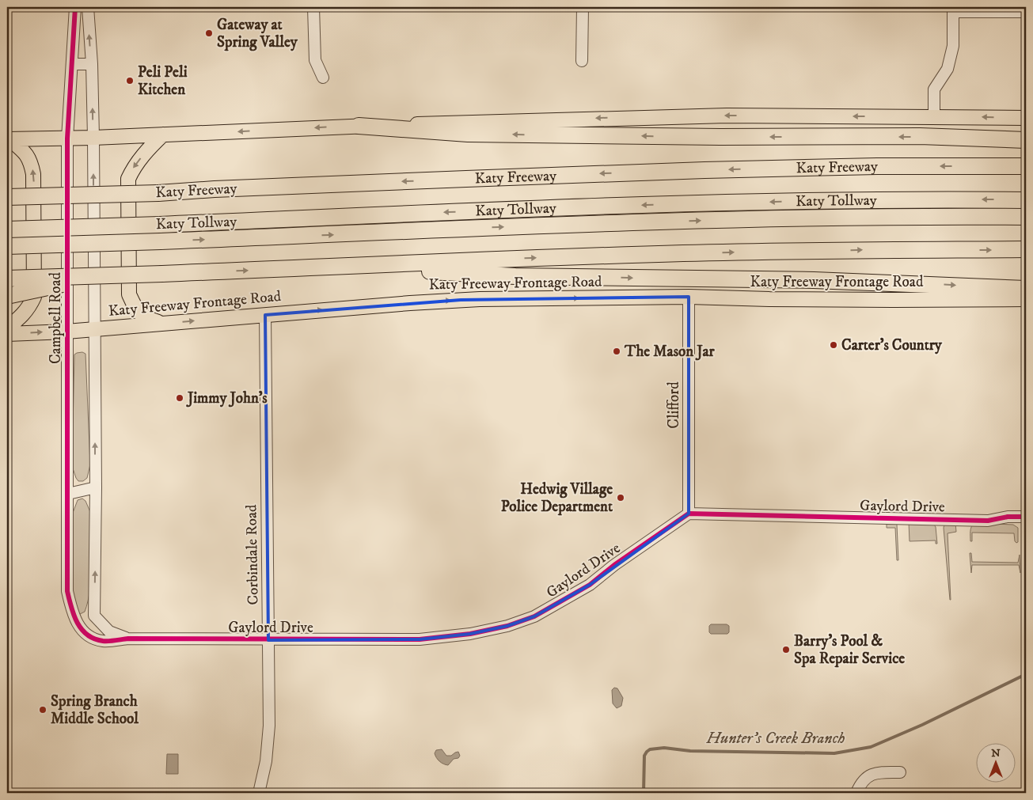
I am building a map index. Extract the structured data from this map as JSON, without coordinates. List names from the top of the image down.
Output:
{
  "streets": {
    "highway": ["Katy Freeway", "Katy Tollway"],
    "main road": ["Katy Freeway Frontage Road"],
    "street": [
      "Campbell Road",
      "Clifford",
      "Gaylord Drive",
      "Corbindale Road"
    ]
  },
  "crossings": [
    ["Katy Freeway Frontage Road", "Campbell Road"],
    ["Katy Freeway Frontage Road", "Clifford"],
    ["Katy Freeway Frontage Road", "Corbindale Road"],
    ["Campbell Road", "Gaylord Drive"],
    ["Clifford", "Gaylord Drive"],
    ["Gaylord Drive", "Corbindale Road"]
  ],
  "one_way": ["Katy Freeway Frontage Road"],
  "water": ["Hunter's Creek Branch"],
  "places": [
    "Gateway at Spring Valley",
    "Peli Peli Kitchen",
    "Carter's Country",
    "The Mason Jar",
    "Jimmy John's",
    "Hedwig Village Police Department",
    "Barry's Pool & Spa Repair Service",
    "Spring Branch Middle School"
  ],
  "north": "top"
}
